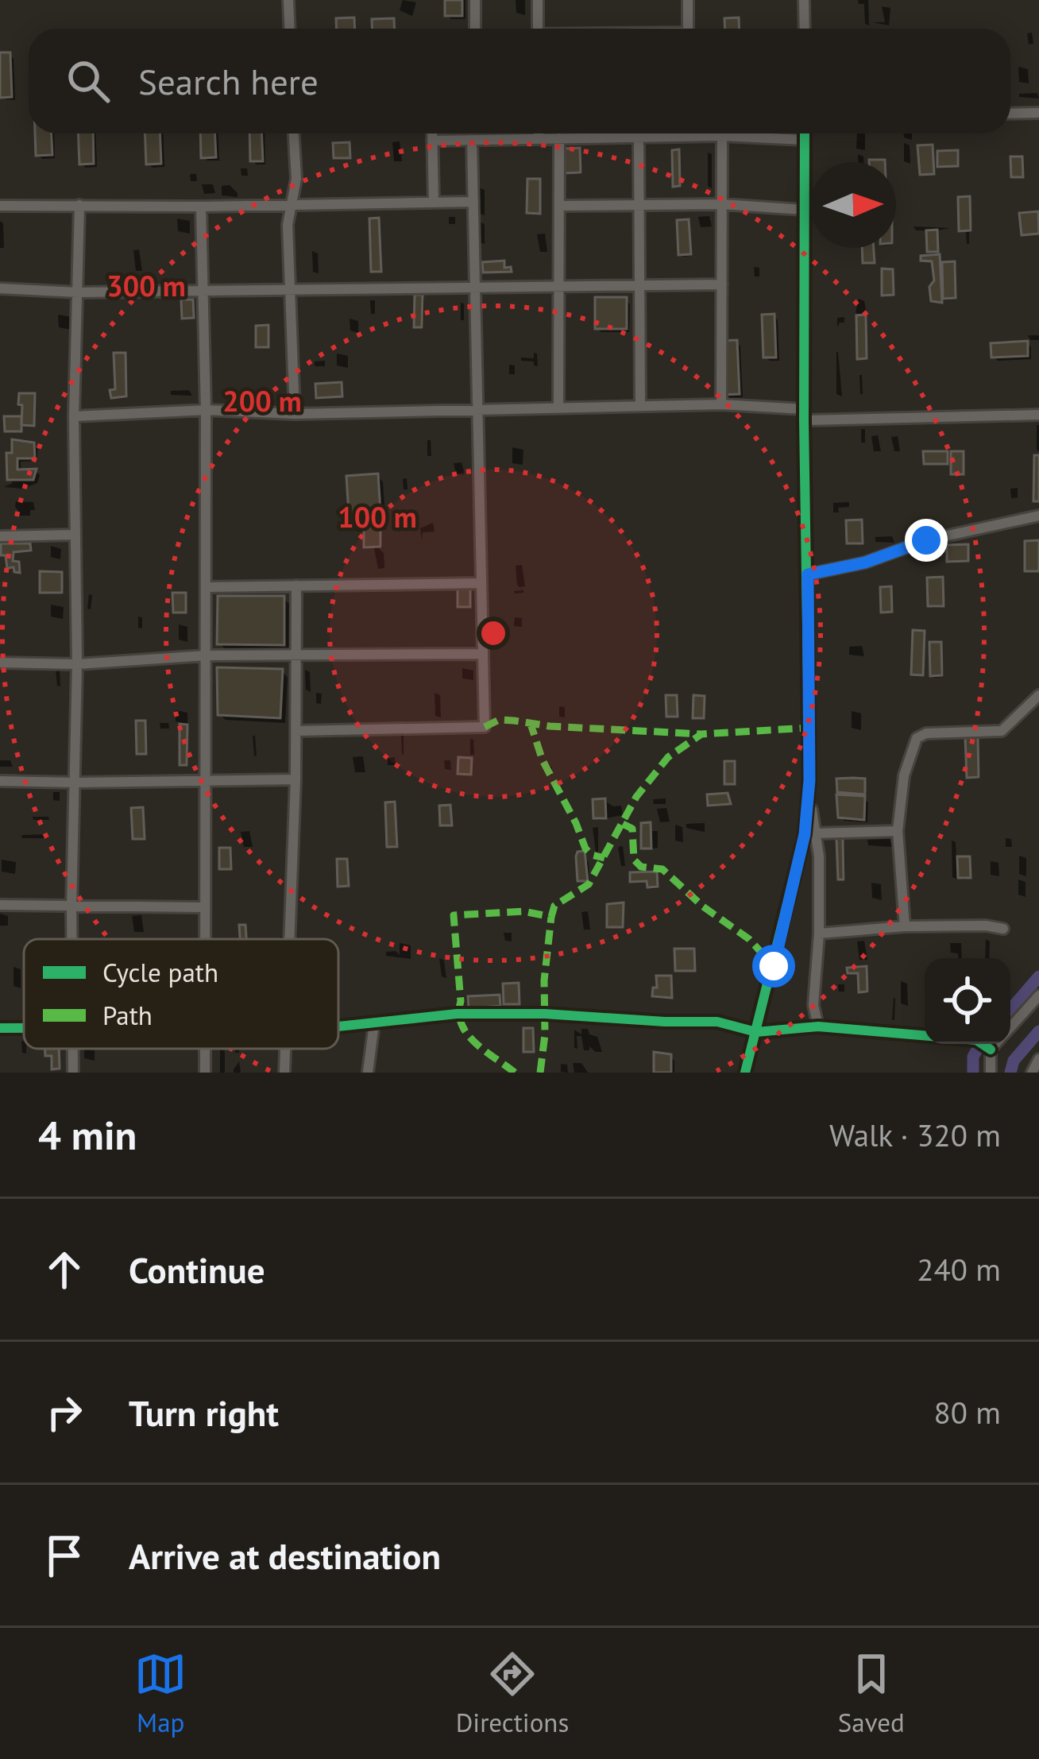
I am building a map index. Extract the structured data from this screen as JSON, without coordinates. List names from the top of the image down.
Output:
{
  "legend": ["Cycle path", "Path"],
  "north": "right",
  "page": {
    "search": "Search here",
    "heading": ["4 min", "Walk · 320 m"],
    "list": [
      ["Continue", "240 m"],
      ["Turn right", "80 m"],
      "Arrive at destination"
    ],
    "nav": ["Map", "Directions", "Saved"]
  },
  "rings": ["300 m", "200 m", "100 m"]
}
